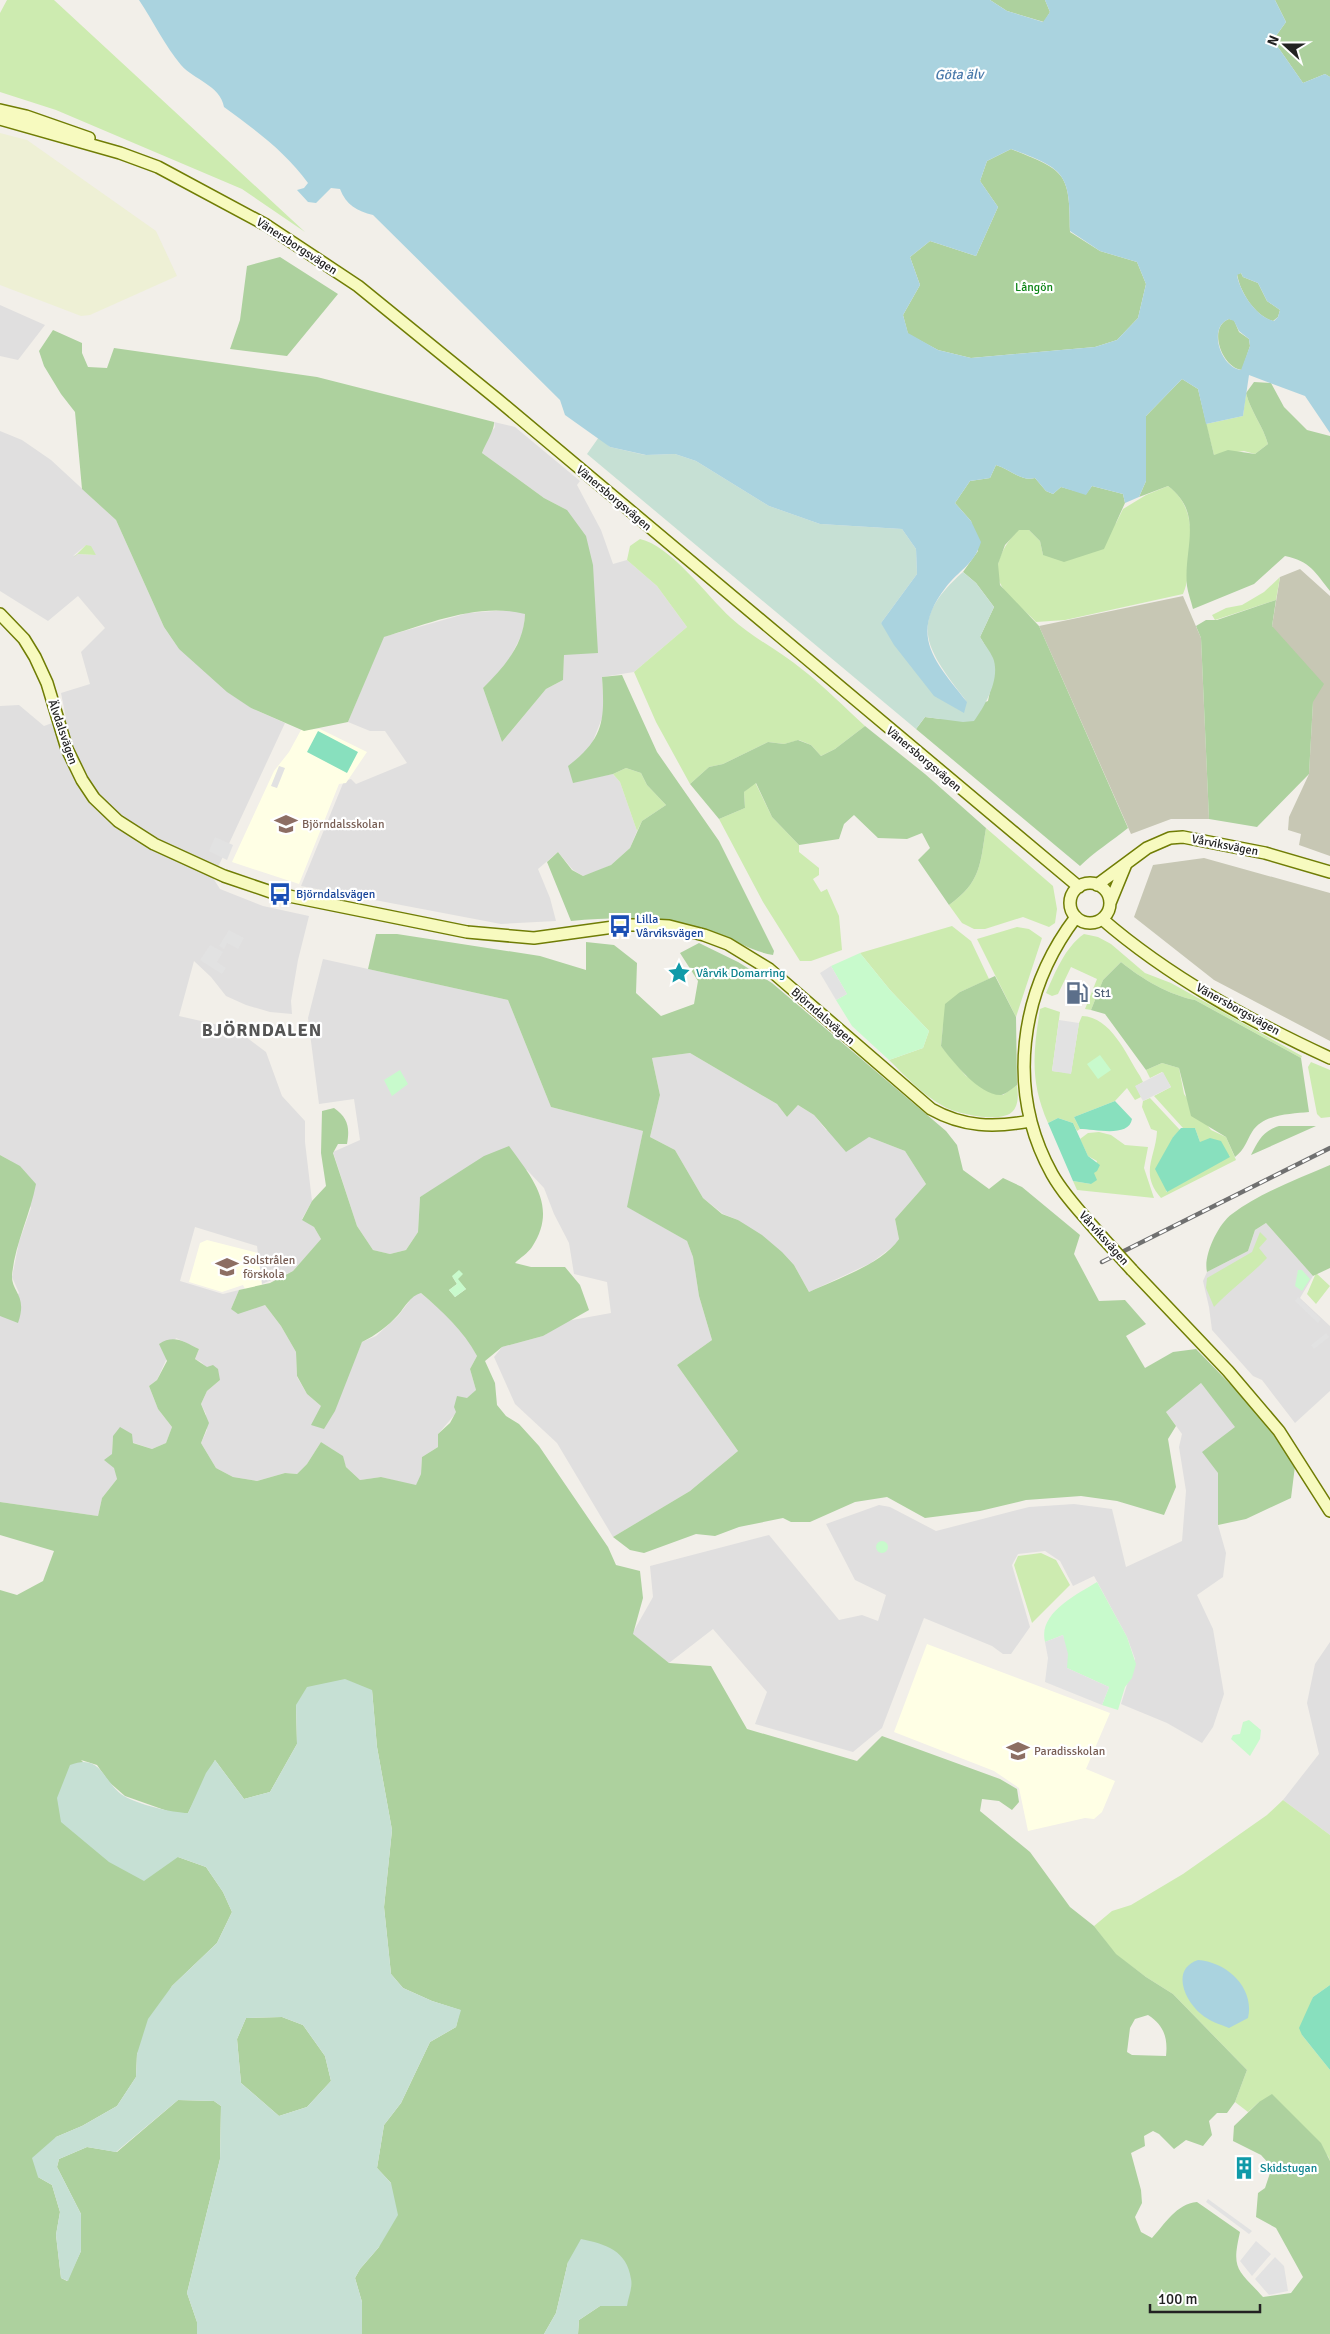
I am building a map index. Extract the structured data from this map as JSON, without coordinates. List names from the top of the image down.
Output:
{
  "streets": {
    "street": [
      "Vänersborgsvägen",
      "Älvdalsvägen",
      "Vårviksvägen",
      "Björndalsvägen"
    ]
  },
  "crossings": [
    ["Vänersborgsvägen", "Vårviksvägen"],
    ["Älvdalsvägen", "Björndalsvägen"],
    ["Vårviksvägen", "Björndalsvägen"]
  ],
  "districts": ["BJÖRNDALEN"],
  "water": ["Göta älv"],
  "parks": ["Långön"],
  "places": {
    "school or university": ["Björndalsskolan", "Solstrålen förskola", "Paradisskolan"],
    "bus stop": ["Björndalsvägen", "Lilla Vårviksvägen"],
    "place": ["Vårvik Domarring"],
    "fuel station": ["St1"],
    "building": ["Skidstugan"]
  },
  "scale_bar": "100 m",
  "north": "left"
}
